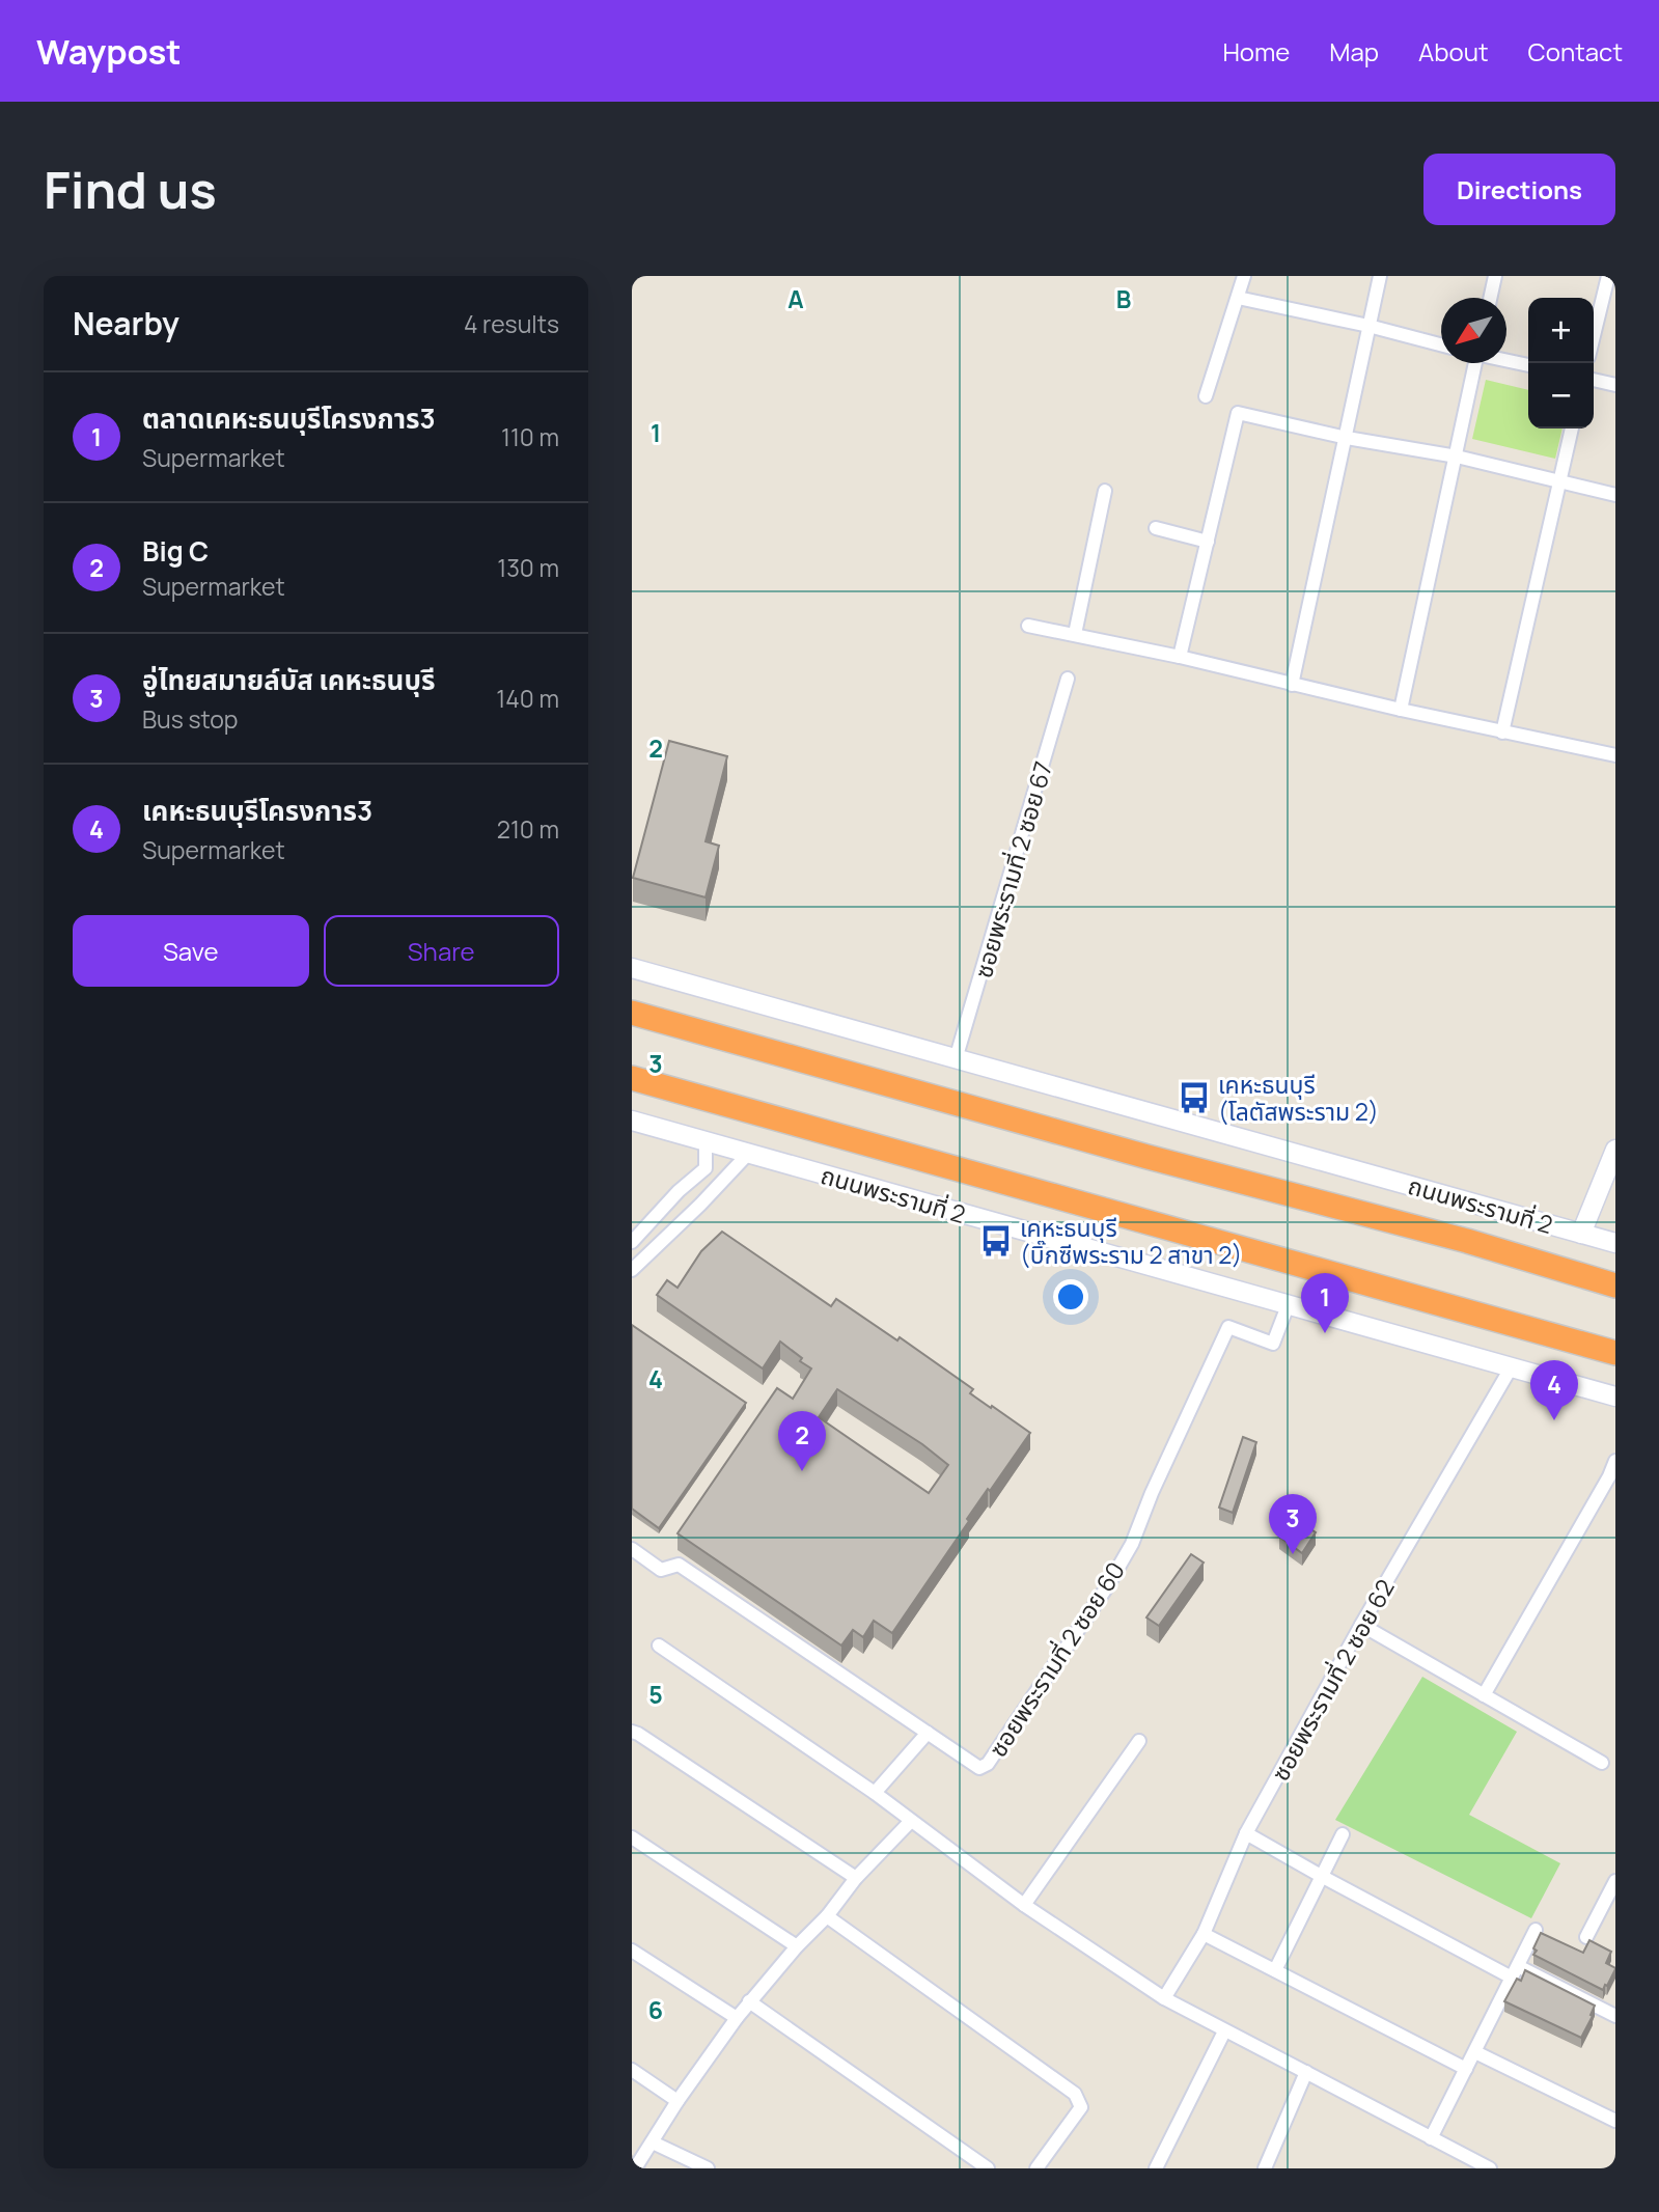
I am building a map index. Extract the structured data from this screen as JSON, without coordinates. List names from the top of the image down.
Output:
{
  "streets": {
    "highway": ["ถนนพระรามที่ 2"],
    "street": ["ซอยพระรามที่ 2 ซอย 67", "ซอยพระรามที่ 2 ซอย 60", "ซอยพระรามที่ 2 ซอย 62"]
  },
  "crossings": [
    ["ซอยพระรามที่ 2 ซอย 67", "ถนนพระรามที่ 2"],
    ["ถนนพระรามที่ 2", "ซอยพระรามที่ 2 ซอย 60"],
    ["ถนนพระรามที่ 2", "ซอยพระรามที่ 2 ซอย 62"]
  ],
  "places": {
    "bus stop": ["เคหะธนบุรี (โลตัสพระราม 2)", "เคหะธนบุรี (บิ๊กซีพระราม 2 สาขา 2)"]
  },
  "north": "bottom left",
  "page": {
    "header": "Waypost",
    "nav": [
      "Home",
      "Map",
      "About",
      "Contact"
    ],
    "buttons": [
      "Directions",
      ["Save", "Share"]
    ],
    "title": "Find us",
    "heading": ["Nearby", "4 results"],
    "map_buttons": ["+", "−"],
    "list": [
      {
        "mark": "1",
        "name": "ตลาดเคหะธนบุรีโครงการ3",
        "note": "Supermarket",
        "value": "110 m"
      },
      {
        "mark": "2",
        "name": "Big C",
        "note": "Supermarket",
        "value": "130 m"
      },
      {
        "mark": "3",
        "name": "อู่ไทยสมายล์บัส เคหะธนบุรี",
        "note": "Bus stop",
        "value": "140 m"
      },
      {
        "mark": "4",
        "name": "เคหะธนบุรีโครงการ3",
        "note": "Supermarket",
        "value": "210 m"
      }
    ],
    "pins": [
      "1",
      "4",
      "2",
      "3"
    ]
  },
  "grid": {
    "columns": ["A", "B"],
    "rows": [
      "1",
      "2",
      "3",
      "4",
      "5",
      "6"
    ]
  }
}
